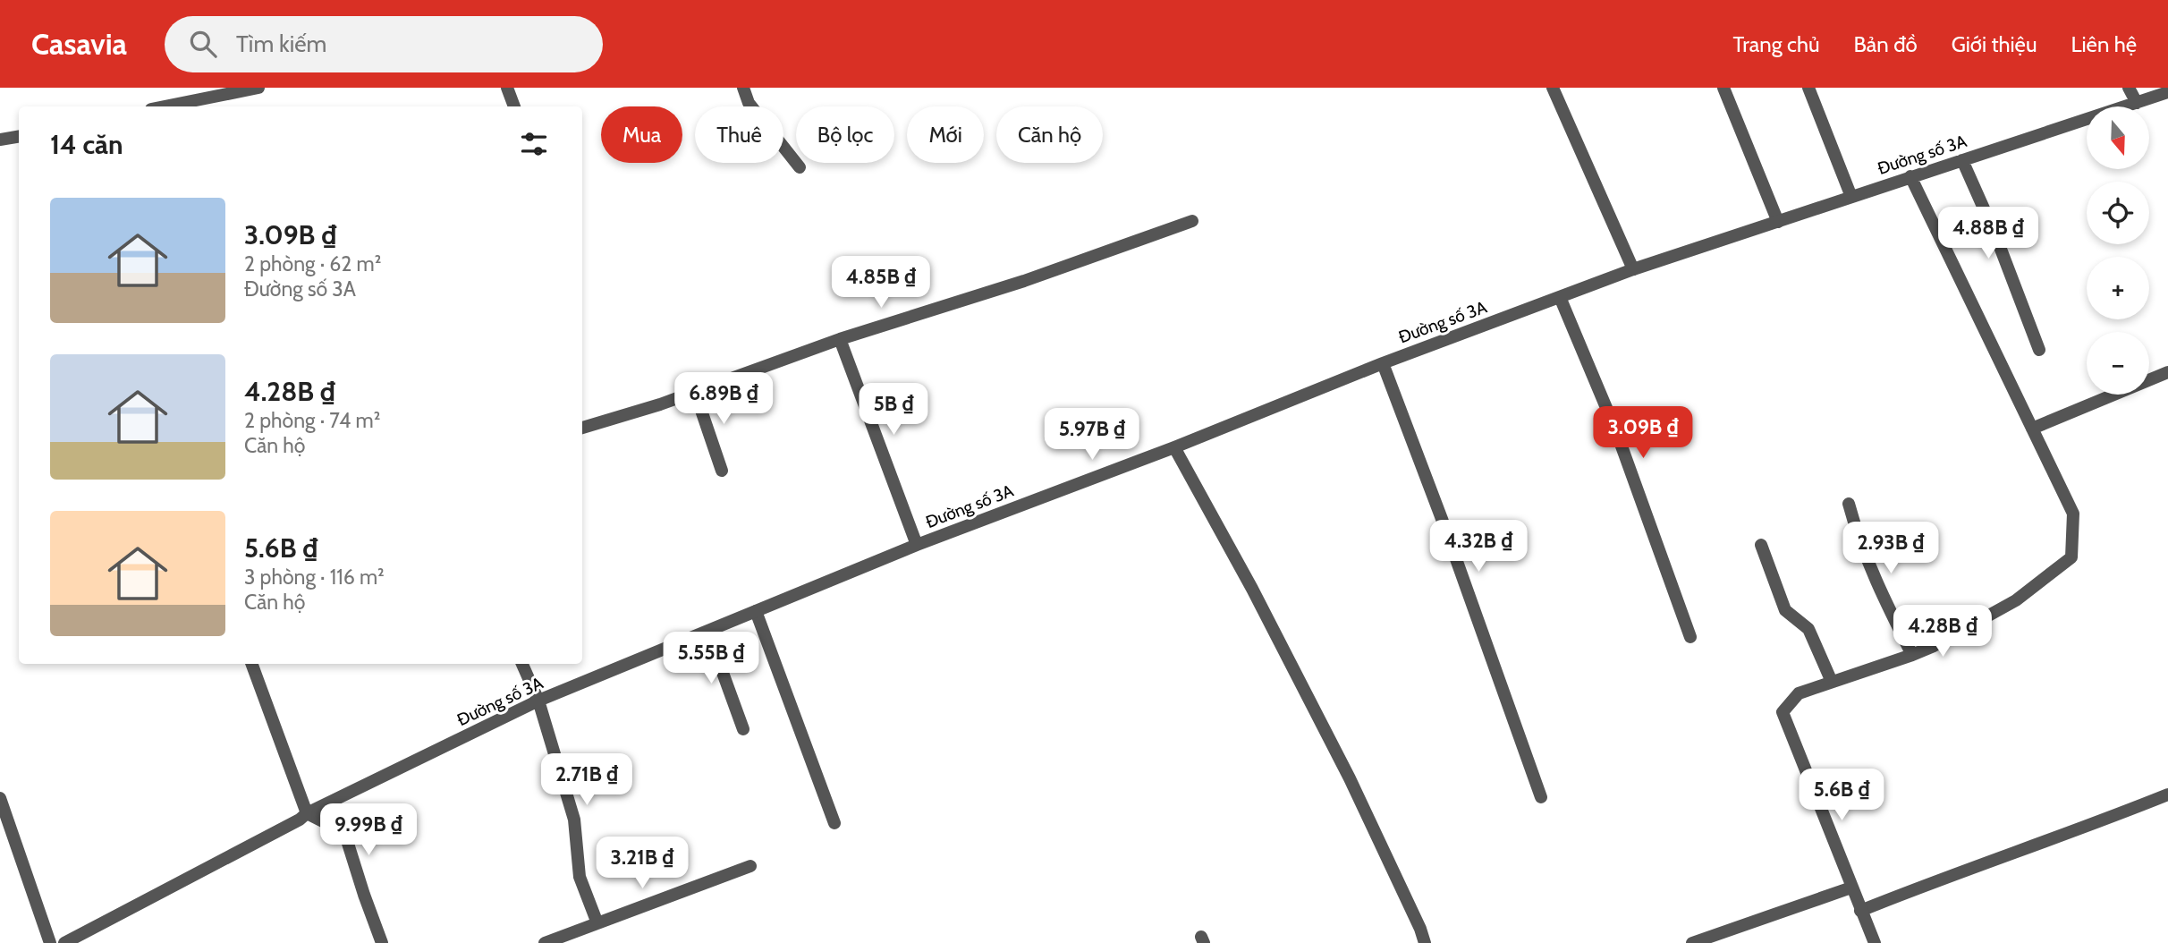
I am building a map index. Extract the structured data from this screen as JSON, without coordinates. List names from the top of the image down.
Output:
{
  "streets": {
    "street": ["Đường số 3A"]
  },
  "north": "bottom",
  "page": {
    "header": "Casavia",
    "search": "Tìm kiếm",
    "nav": [
      "Trang chủ",
      "Bản đồ",
      "Giới thiệu",
      "Liên hệ"
    ],
    "map_buttons": ["+", "−"],
    "chip": [
      "Mua",
      "Thuê",
      "Bộ lọc",
      "Mới",
      "Căn hộ"
    ],
    "heading": "14 căn",
    "list": [
      {
        "name": "3.09B ₫",
        "note": "2 phòng · 62 m² · Đường số 3A"
      },
      {
        "name": "4.28B ₫",
        "note": "2 phòng · 74 m² · Căn hộ"
      },
      {
        "name": "5.6B ₫",
        "note": "3 phòng · 116 m² · Căn hộ"
      }
    ],
    "price": [
      "4.88B ₫",
      "4.85B ₫",
      "6.89B ₫",
      "5B ₫",
      "3.09B ₫",
      "5.97B ₫",
      "4.32B ₫",
      "2.93B ₫",
      "4.28B ₫",
      "5.55B ₫",
      "2.71B ₫",
      "5.6B ₫",
      "9.99B ₫",
      "3.21B ₫"
    ]
  }
}
